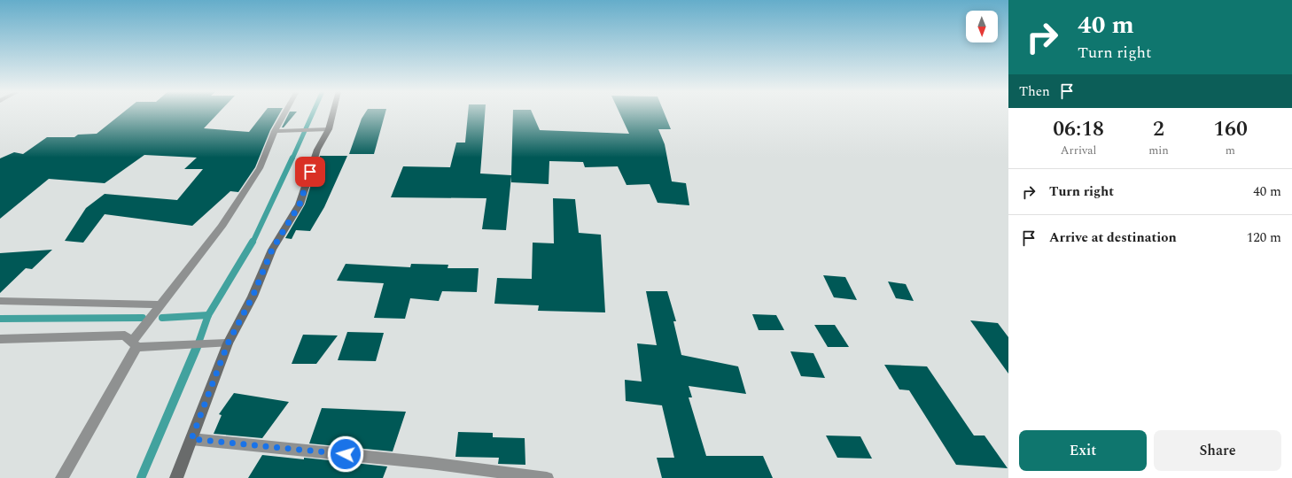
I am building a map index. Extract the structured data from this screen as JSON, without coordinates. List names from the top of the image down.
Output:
{
  "north": "bottom",
  "page": {
    "turn": ["40 m", "Turn right"],
    "then": "Then",
    "eta": [
      "06:18",
      "Arrival",
      "2",
      "min",
      "160",
      "m"
    ],
    "list": [
      {
        "name": "Turn right",
        "value": "40 m"
      },
      {
        "name": "Arrive at destination",
        "value": "120 m"
      }
    ],
    "buttons": ["Exit", "Share"]
  }
}
